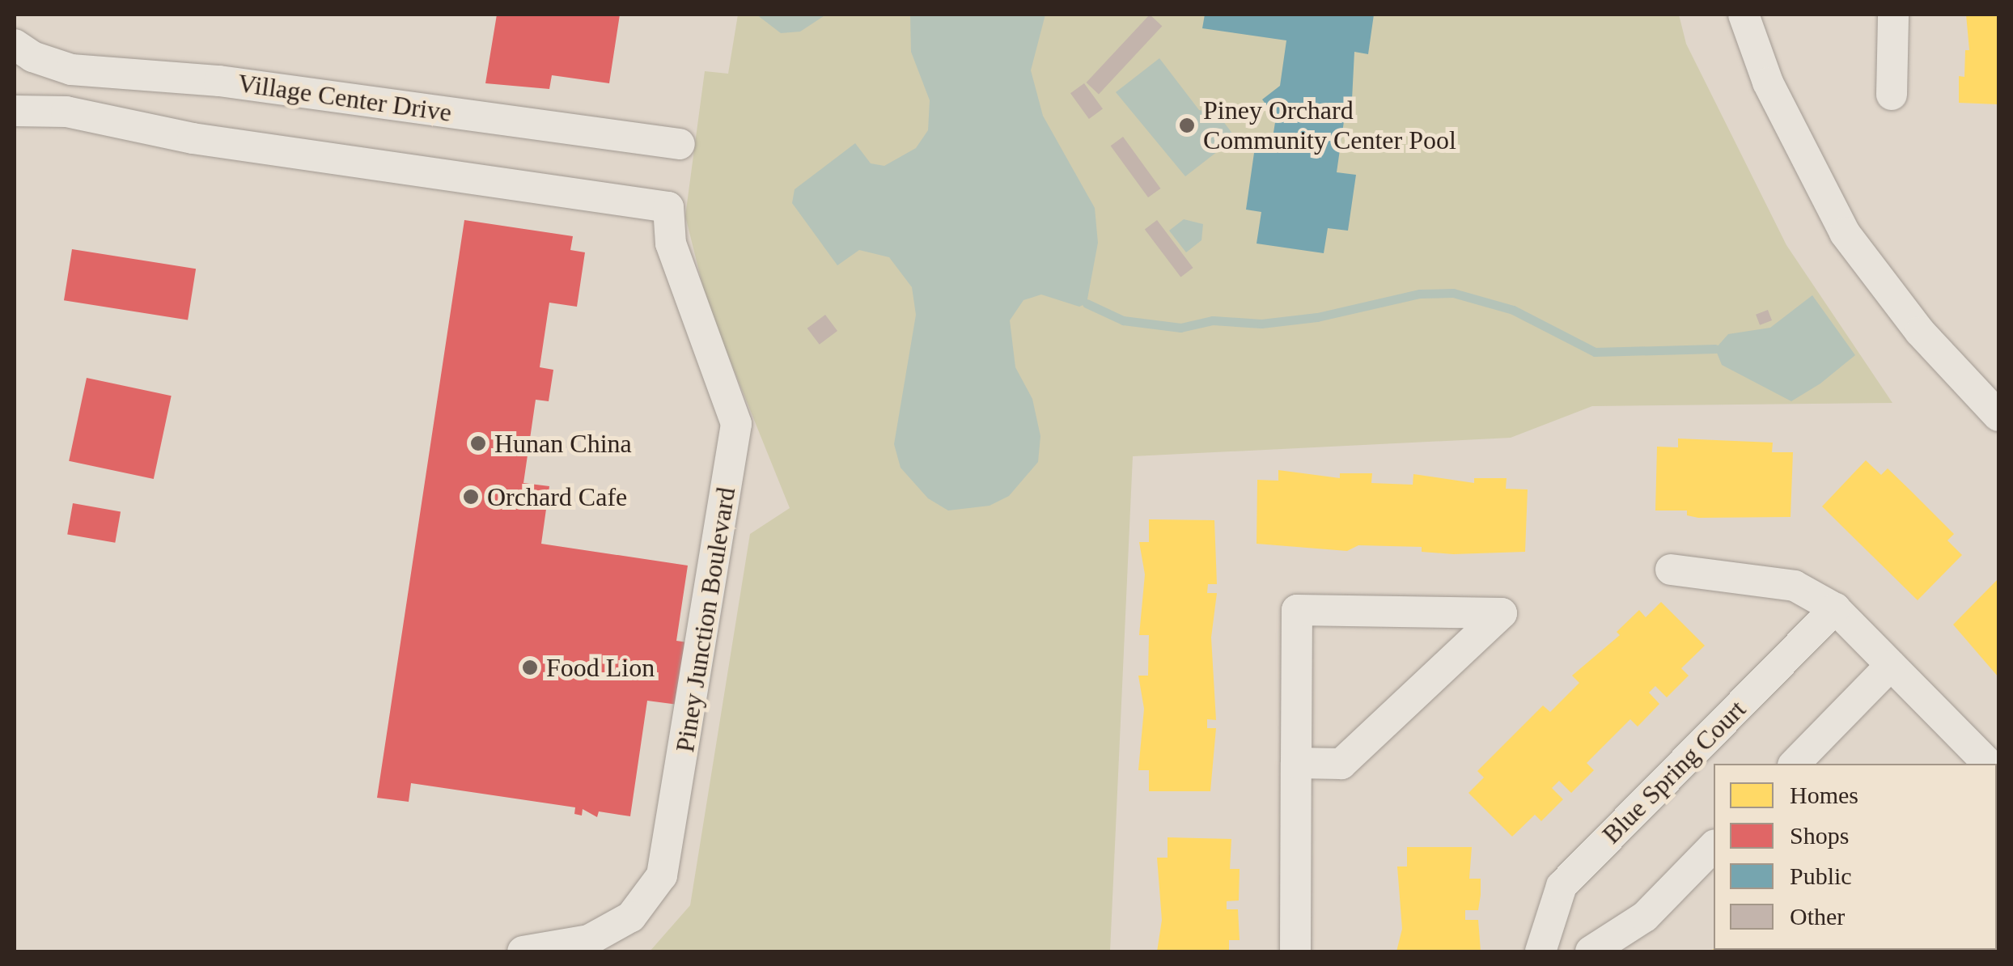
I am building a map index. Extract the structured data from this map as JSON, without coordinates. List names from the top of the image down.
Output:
{
  "streets": {
    "street": ["Village Center Drive", "Piney Junction Boulevard", "Blue Spring Court"]
  },
  "places": [
    "Piney Orchard Community Center Pool",
    "Hunan China",
    "Orchard Cafe",
    "Food Lion"
  ],
  "legend": [
    "Homes",
    "Shops",
    "Public",
    "Other"
  ]
}
